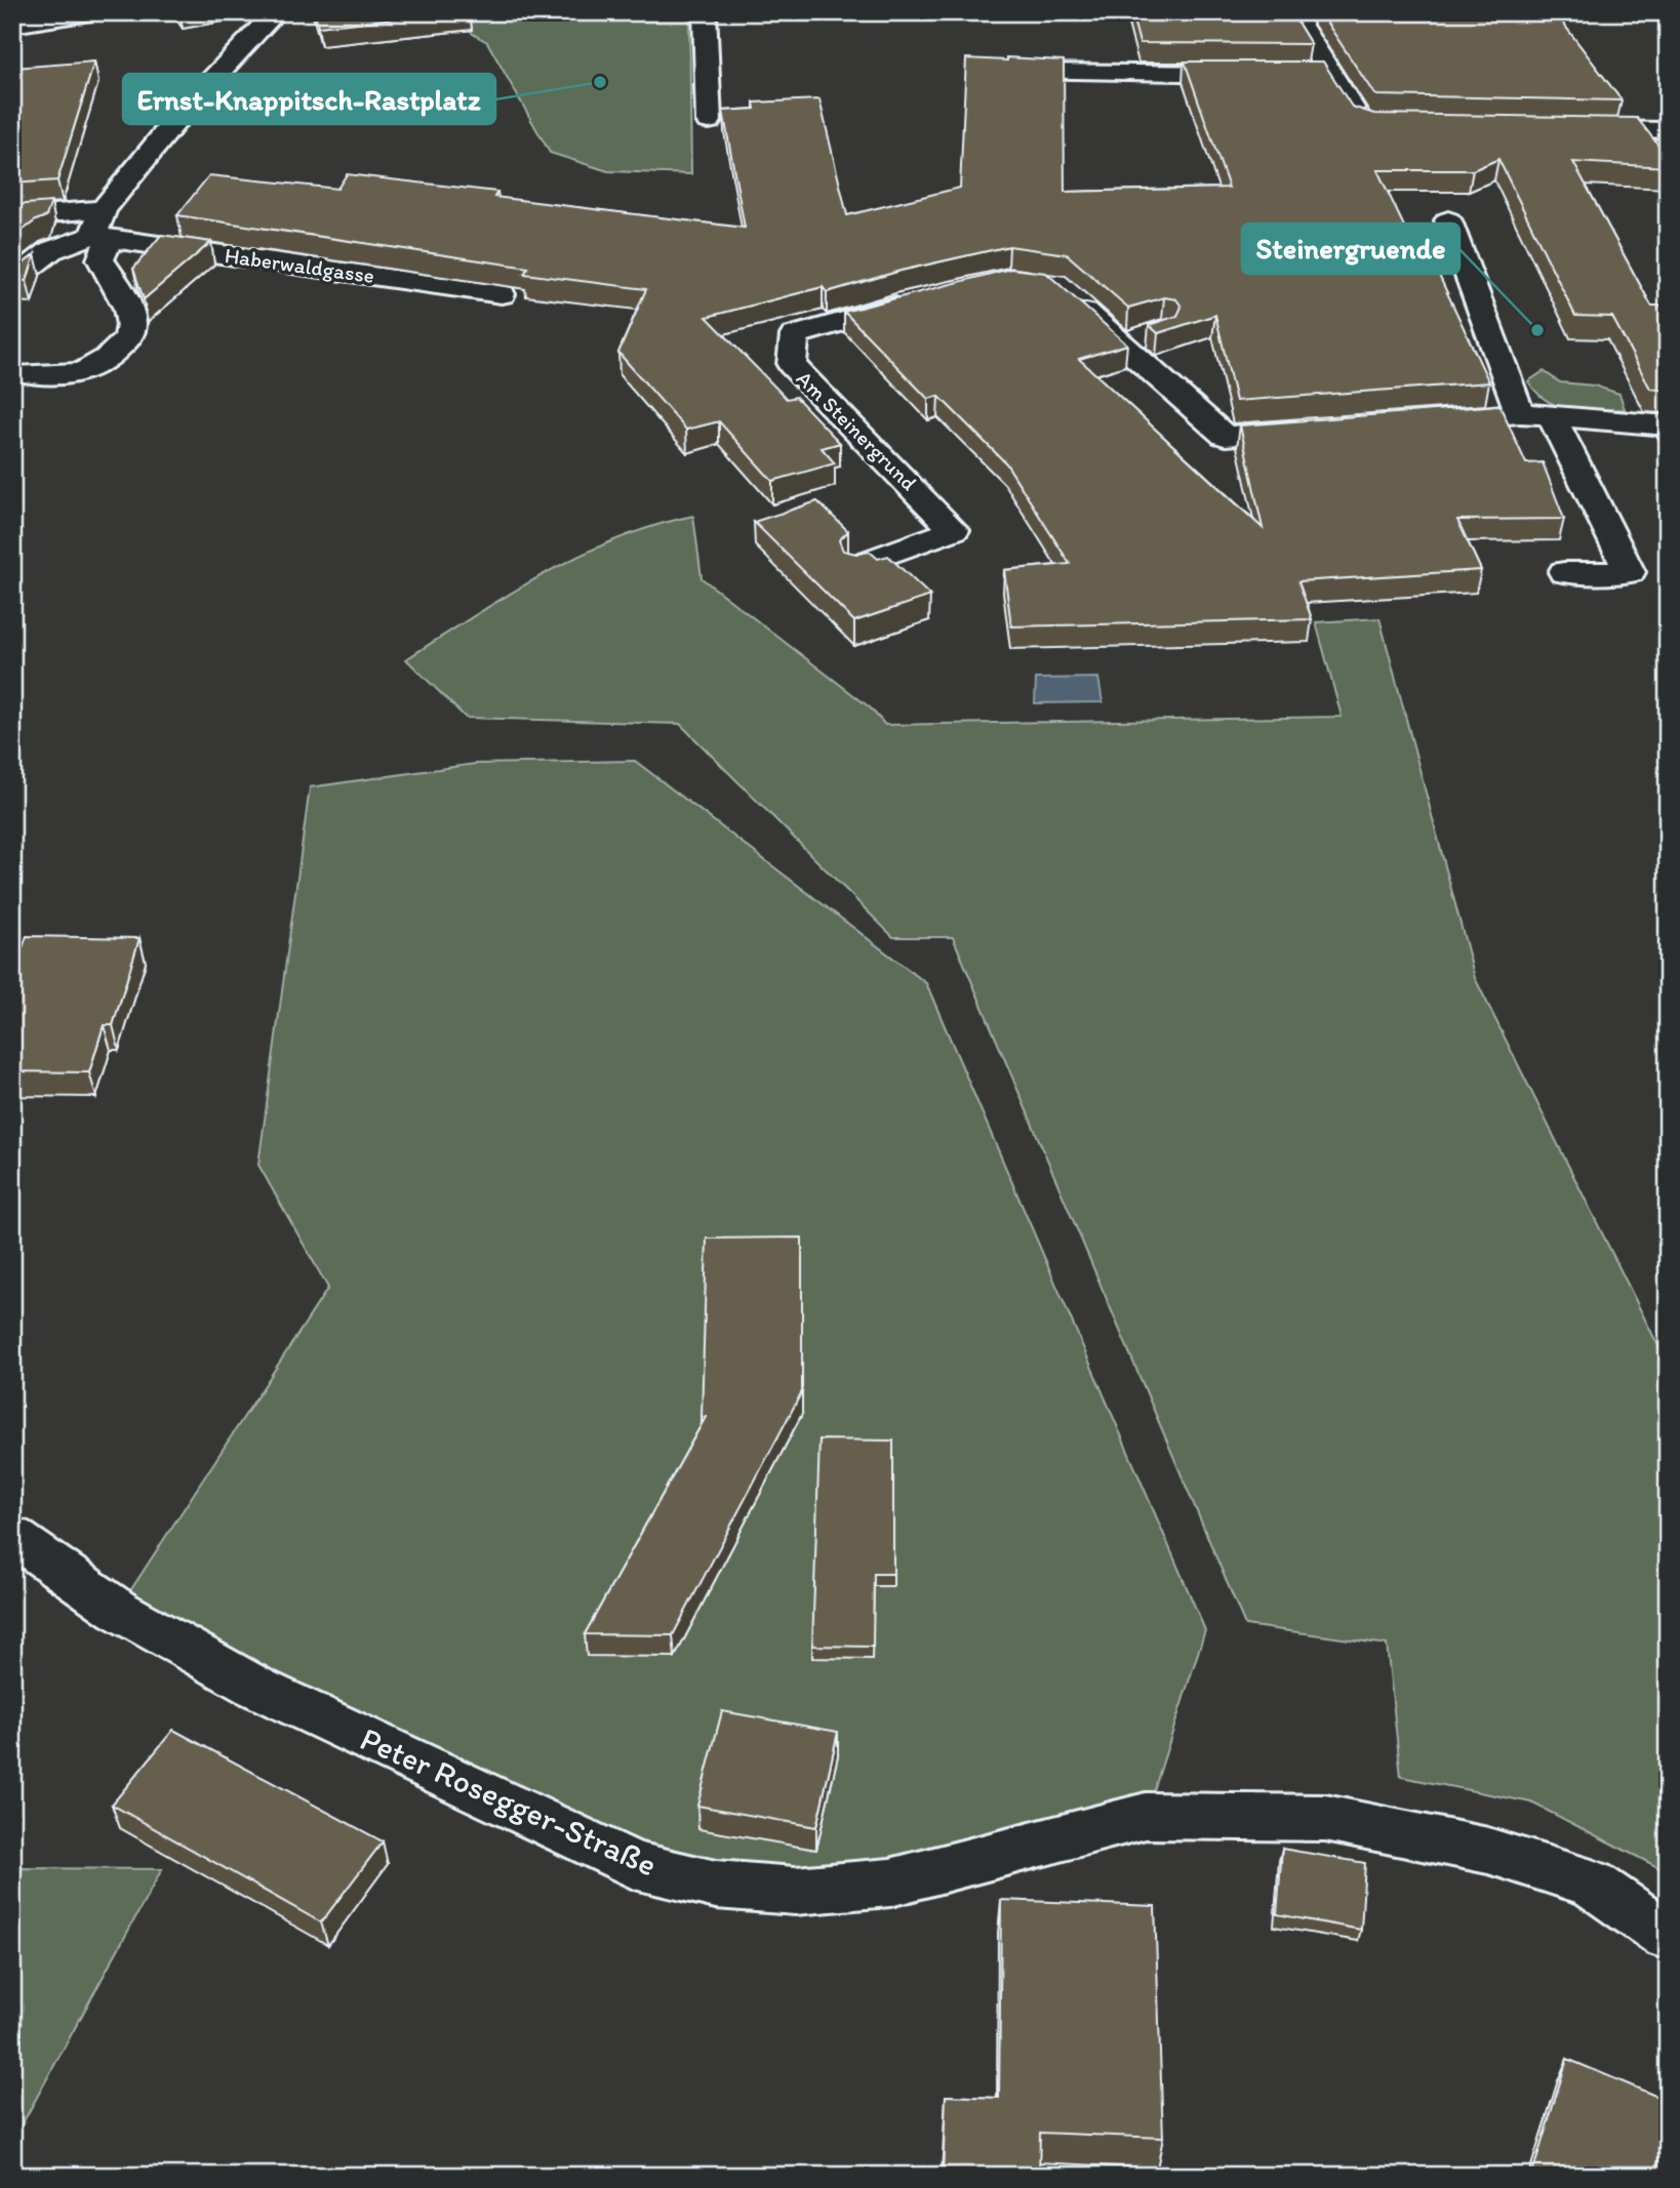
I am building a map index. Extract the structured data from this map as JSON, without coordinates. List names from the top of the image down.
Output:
{
  "streets": {
    "street": ["Haberwaldgasse", "Am Steinergrund", "Peter Rosegger-Straße"]
  },
  "places": ["Ernst-Knappitsch-Rastplatz", "Steinergruende"]
}
